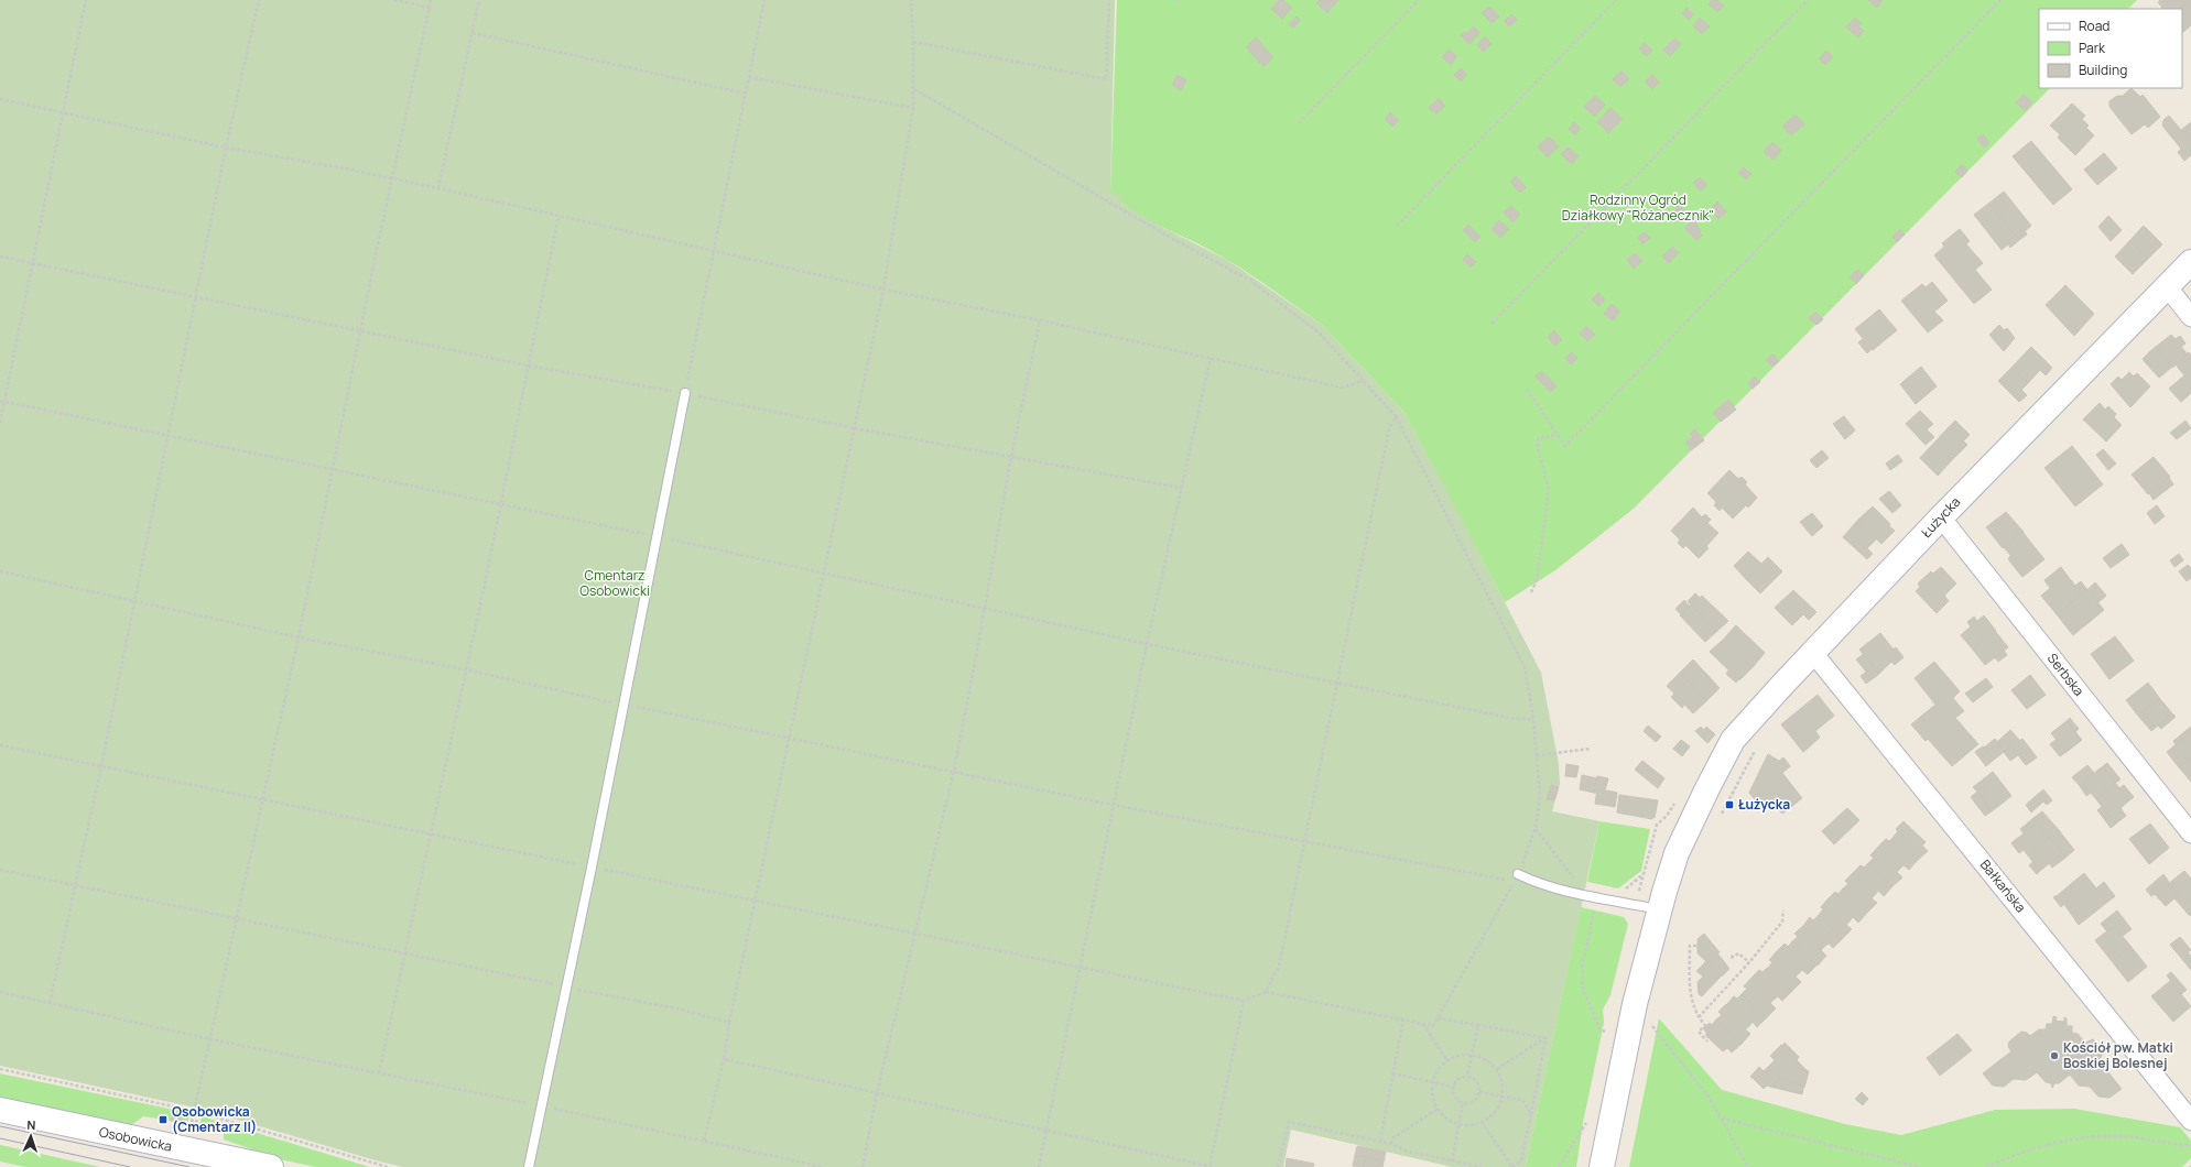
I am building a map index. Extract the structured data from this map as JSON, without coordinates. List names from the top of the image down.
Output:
{
  "streets": {
    "street": [
      "Łużycka",
      "Serbska",
      "Bałkańska",
      "Osobowicka"
    ]
  },
  "crossings": [
    ["Łużycka", "Serbska"],
    ["Łużycka", "Bałkańska"]
  ],
  "parks": ["Rodzinny Ogród Działkowy \"Różanecznik\"", "Cmentarz Osobowicki"],
  "places": {
    "transit": ["Łużycka", "Osobowicka (Cmentarz II)"],
    "other": ["Kościół pw. Matki Boskiej Bolesnej"]
  },
  "legend": ["Road", "Park", "Building"],
  "north": "top"
}
